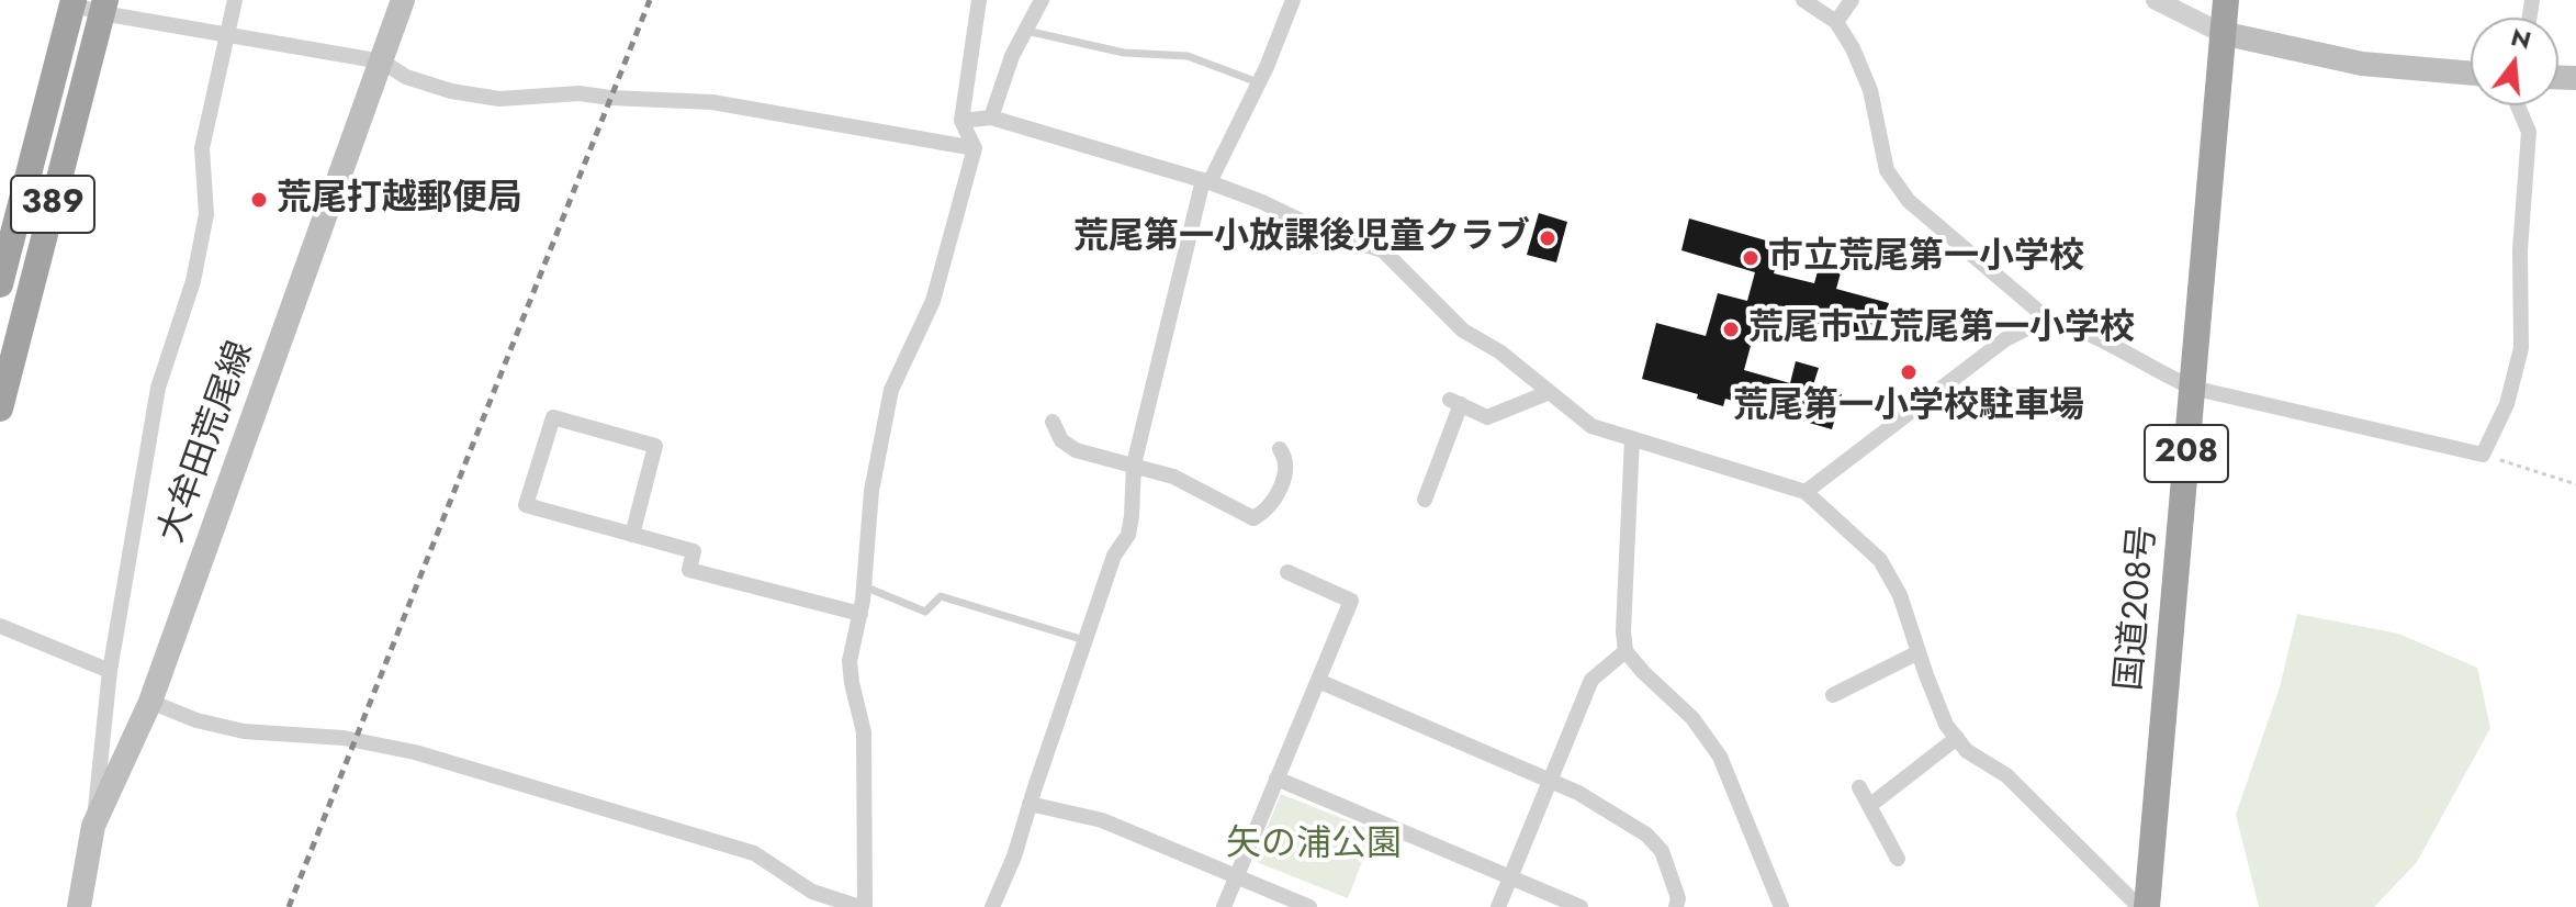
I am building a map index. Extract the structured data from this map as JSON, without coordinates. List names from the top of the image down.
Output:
{
  "streets": {
    "highway": ["389", "208", "国道208号"],
    "main road": ["大牟田荒尾線"]
  },
  "parks": ["矢の浦公園"],
  "places": [
    "荒尾打越郵便局",
    "荒尾第一小放課後児童クラブ",
    "市立荒尾第一小学校",
    "荒尾市立荒尾第一小学校",
    "荒尾第一小学校駐車場"
  ],
  "north": "top"
}
